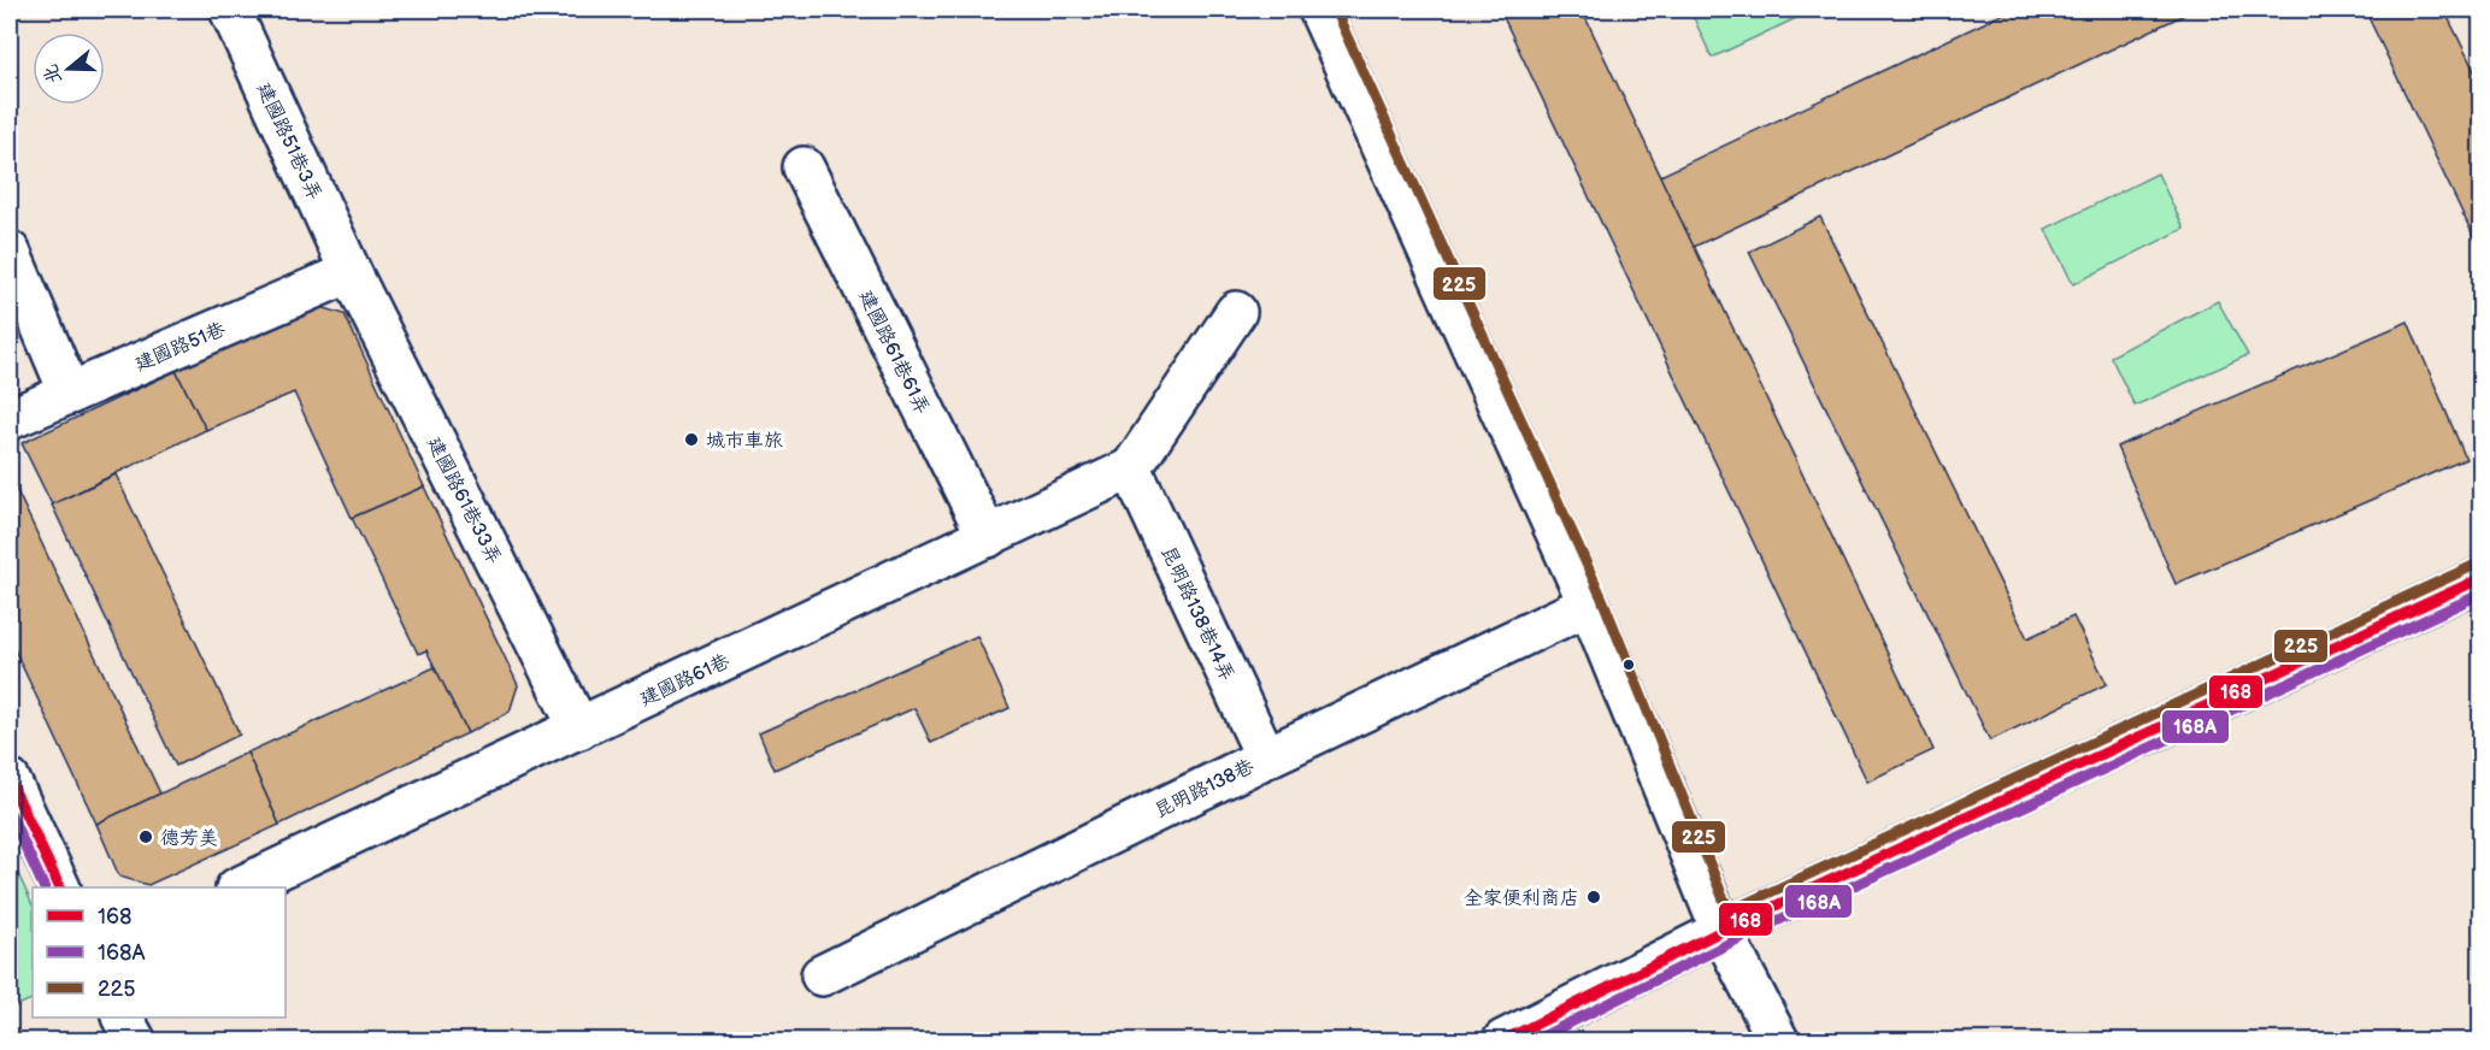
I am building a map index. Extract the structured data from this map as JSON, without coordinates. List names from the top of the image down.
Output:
{
  "streets": {
    "street": [
      "建國路51巷3弄",
      "建國路51巷",
      "建國路61巷61弄",
      "建國路61巷33弄",
      "昆明路138巷14弄",
      "建國路61巷",
      "昆明路138巷"
    ]
  },
  "crossings": [
    ["建國路51巷3弄", "建國路51巷"],
    ["建國路51巷3弄", "建國路61巷33弄"],
    ["建國路51巷", "建國路61巷33弄"],
    ["建國路61巷61弄", "建國路61巷"],
    ["建國路61巷33弄", "建國路61巷"],
    ["昆明路138巷14弄", "建國路61巷"],
    ["昆明路138巷14弄", "昆明路138巷"]
  ],
  "places": ["城市車旅", "德芳美", "全家便利商店"],
  "lines": ["transit line 225", "transit line 168", "transit line 168A"],
  "legend": ["168", "168A", "225"],
  "north": "left"
}
